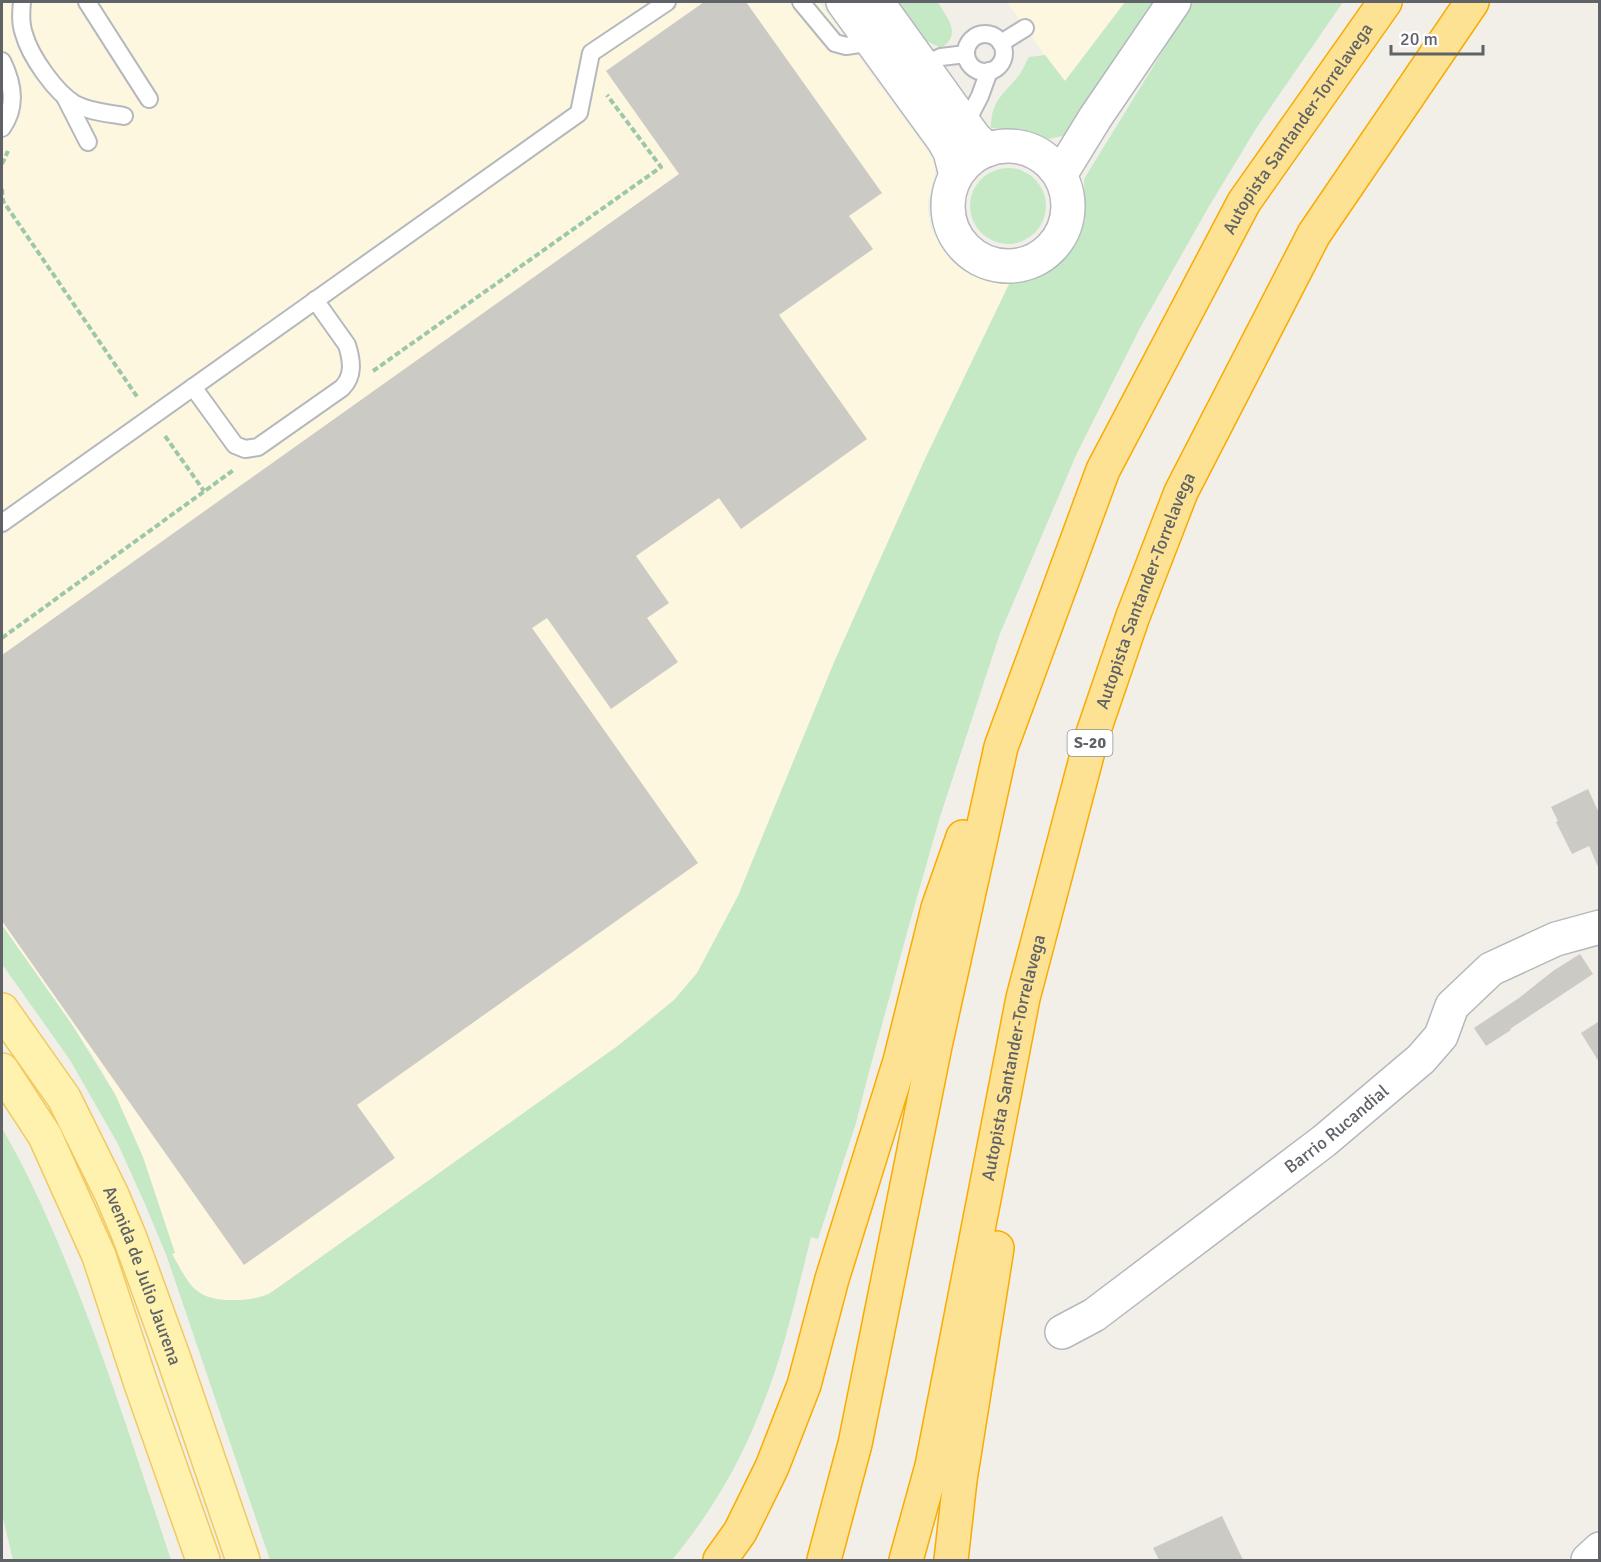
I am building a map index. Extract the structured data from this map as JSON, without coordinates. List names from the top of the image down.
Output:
{
  "streets": {
    "highway": ["Autopista Santander-Torrelavega", "S-20"],
    "main road": ["Avenida de Julio Jaurena"],
    "street": ["Barrio Rucandial"]
  },
  "scale_bar": "20 m"
}
